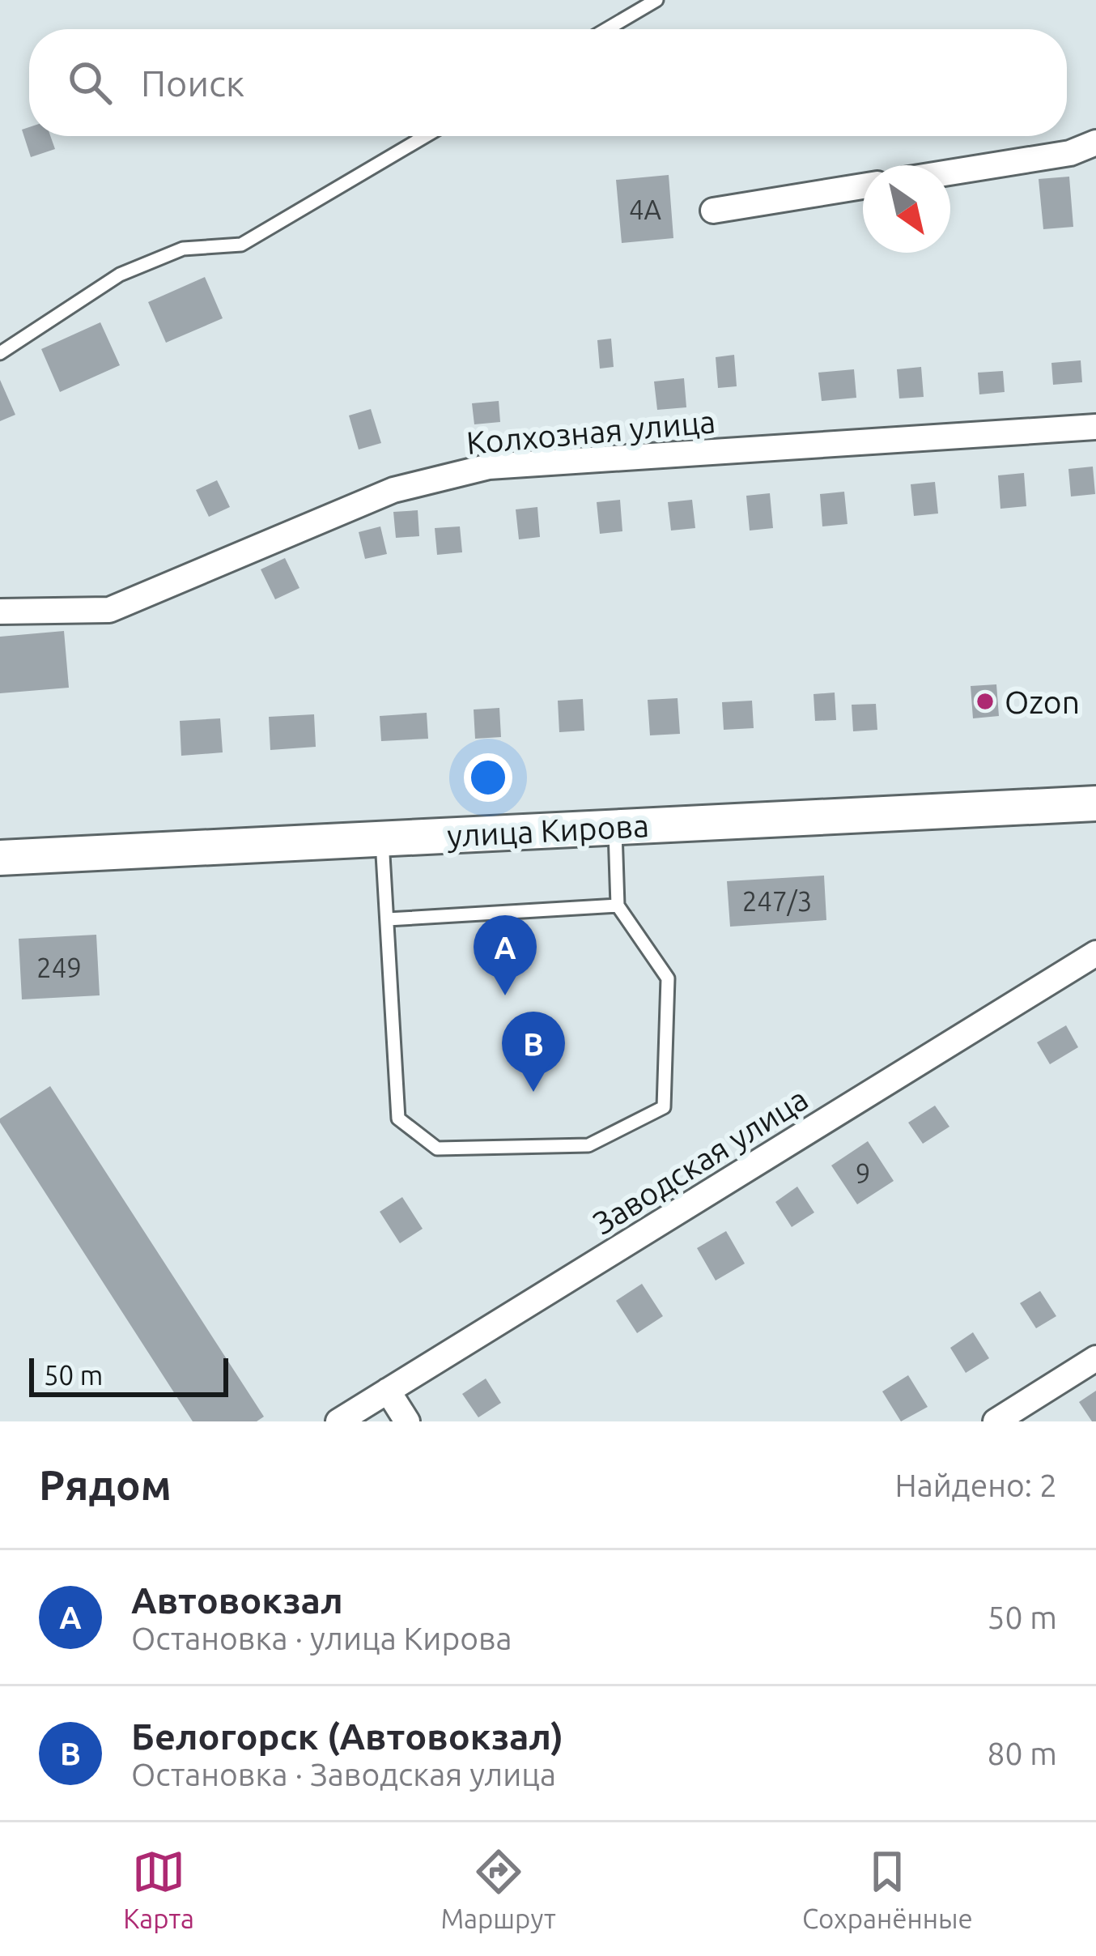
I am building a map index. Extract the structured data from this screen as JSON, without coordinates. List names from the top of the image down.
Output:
{
  "streets": {
    "main road": ["улица Кирова"],
    "street": ["Колхозная улица", "Заводская улица"]
  },
  "places": ["Ozon"],
  "house_numbers": [
    "4А",
    "247/3",
    "249",
    "9"
  ],
  "scale_bar": "50 m",
  "north": "bottom right",
  "page": {
    "search": "Поиск",
    "pins": ["A", "B"],
    "scale": "50 m",
    "heading": ["Рядом", "Найдено: 2"],
    "list": [
      {
        "mark": "A",
        "name": "Автовокзал",
        "note": "Остановка · улица Кирова",
        "value": "50 m"
      },
      {
        "mark": "B",
        "name": "Белогорск (Автовокзал)",
        "note": "Остановка · Заводская улица",
        "value": "80 m"
      }
    ],
    "nav": ["Карта", "Маршрут", "Сохранённые"]
  }
}
